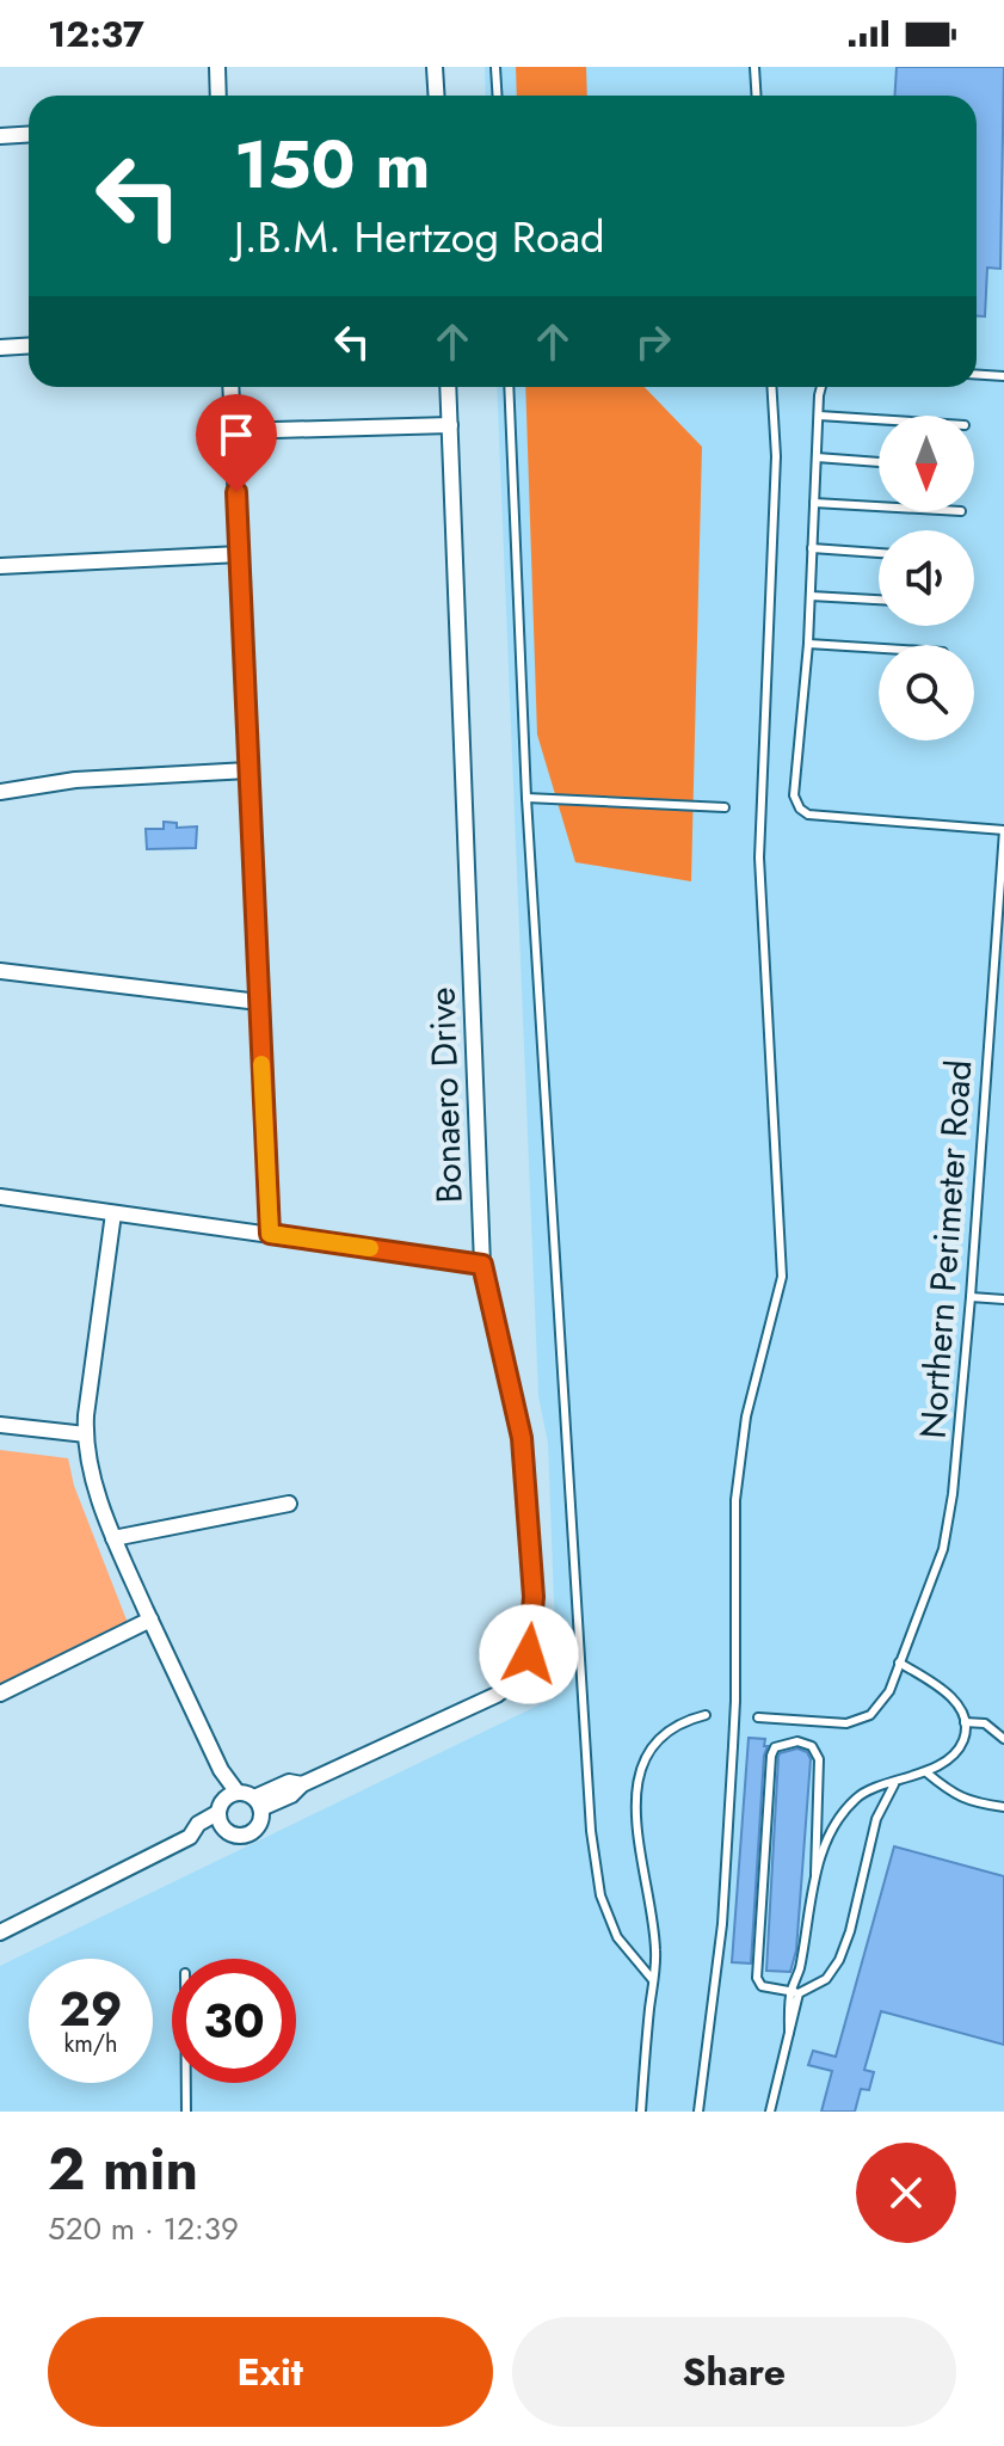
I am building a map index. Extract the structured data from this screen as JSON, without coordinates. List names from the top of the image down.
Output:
{
  "streets": {
    "street": ["Bonaero Drive"],
    "lane": ["Northern Perimeter Road"]
  },
  "north": "bottom",
  "page": {
    "status": "12:37",
    "turn": ["150 m", "J.B.M. Hertzog Road"],
    "speed": "29 km/h",
    "limit": "30",
    "heading": ["2 min", "520 m · 12:39"],
    "buttons": ["Exit", "Share"]
  }
}
